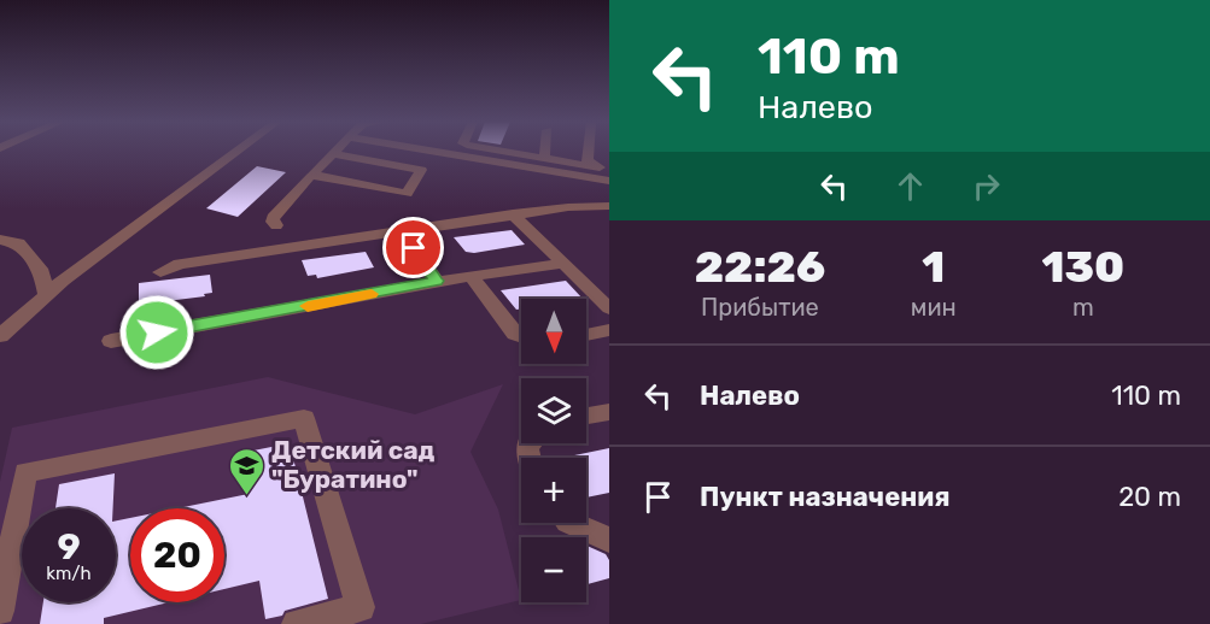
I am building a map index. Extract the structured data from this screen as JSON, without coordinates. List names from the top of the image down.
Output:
{
  "places": {
    "school or university": ["Детский сад \"Буратино\""]
  },
  "north": "bottom",
  "page": {
    "turn": ["110 m", "Налево"],
    "eta": [
      "22:26",
      "Прибытие",
      "1",
      "мин",
      "130",
      "m"
    ],
    "map_buttons": ["+", "−"],
    "list": [
      {
        "name": "Налево",
        "value": "110 m"
      },
      {
        "name": "Пункт назначения",
        "value": "20 m"
      }
    ],
    "speed": "9 km/h",
    "limit": "20"
  }
}
